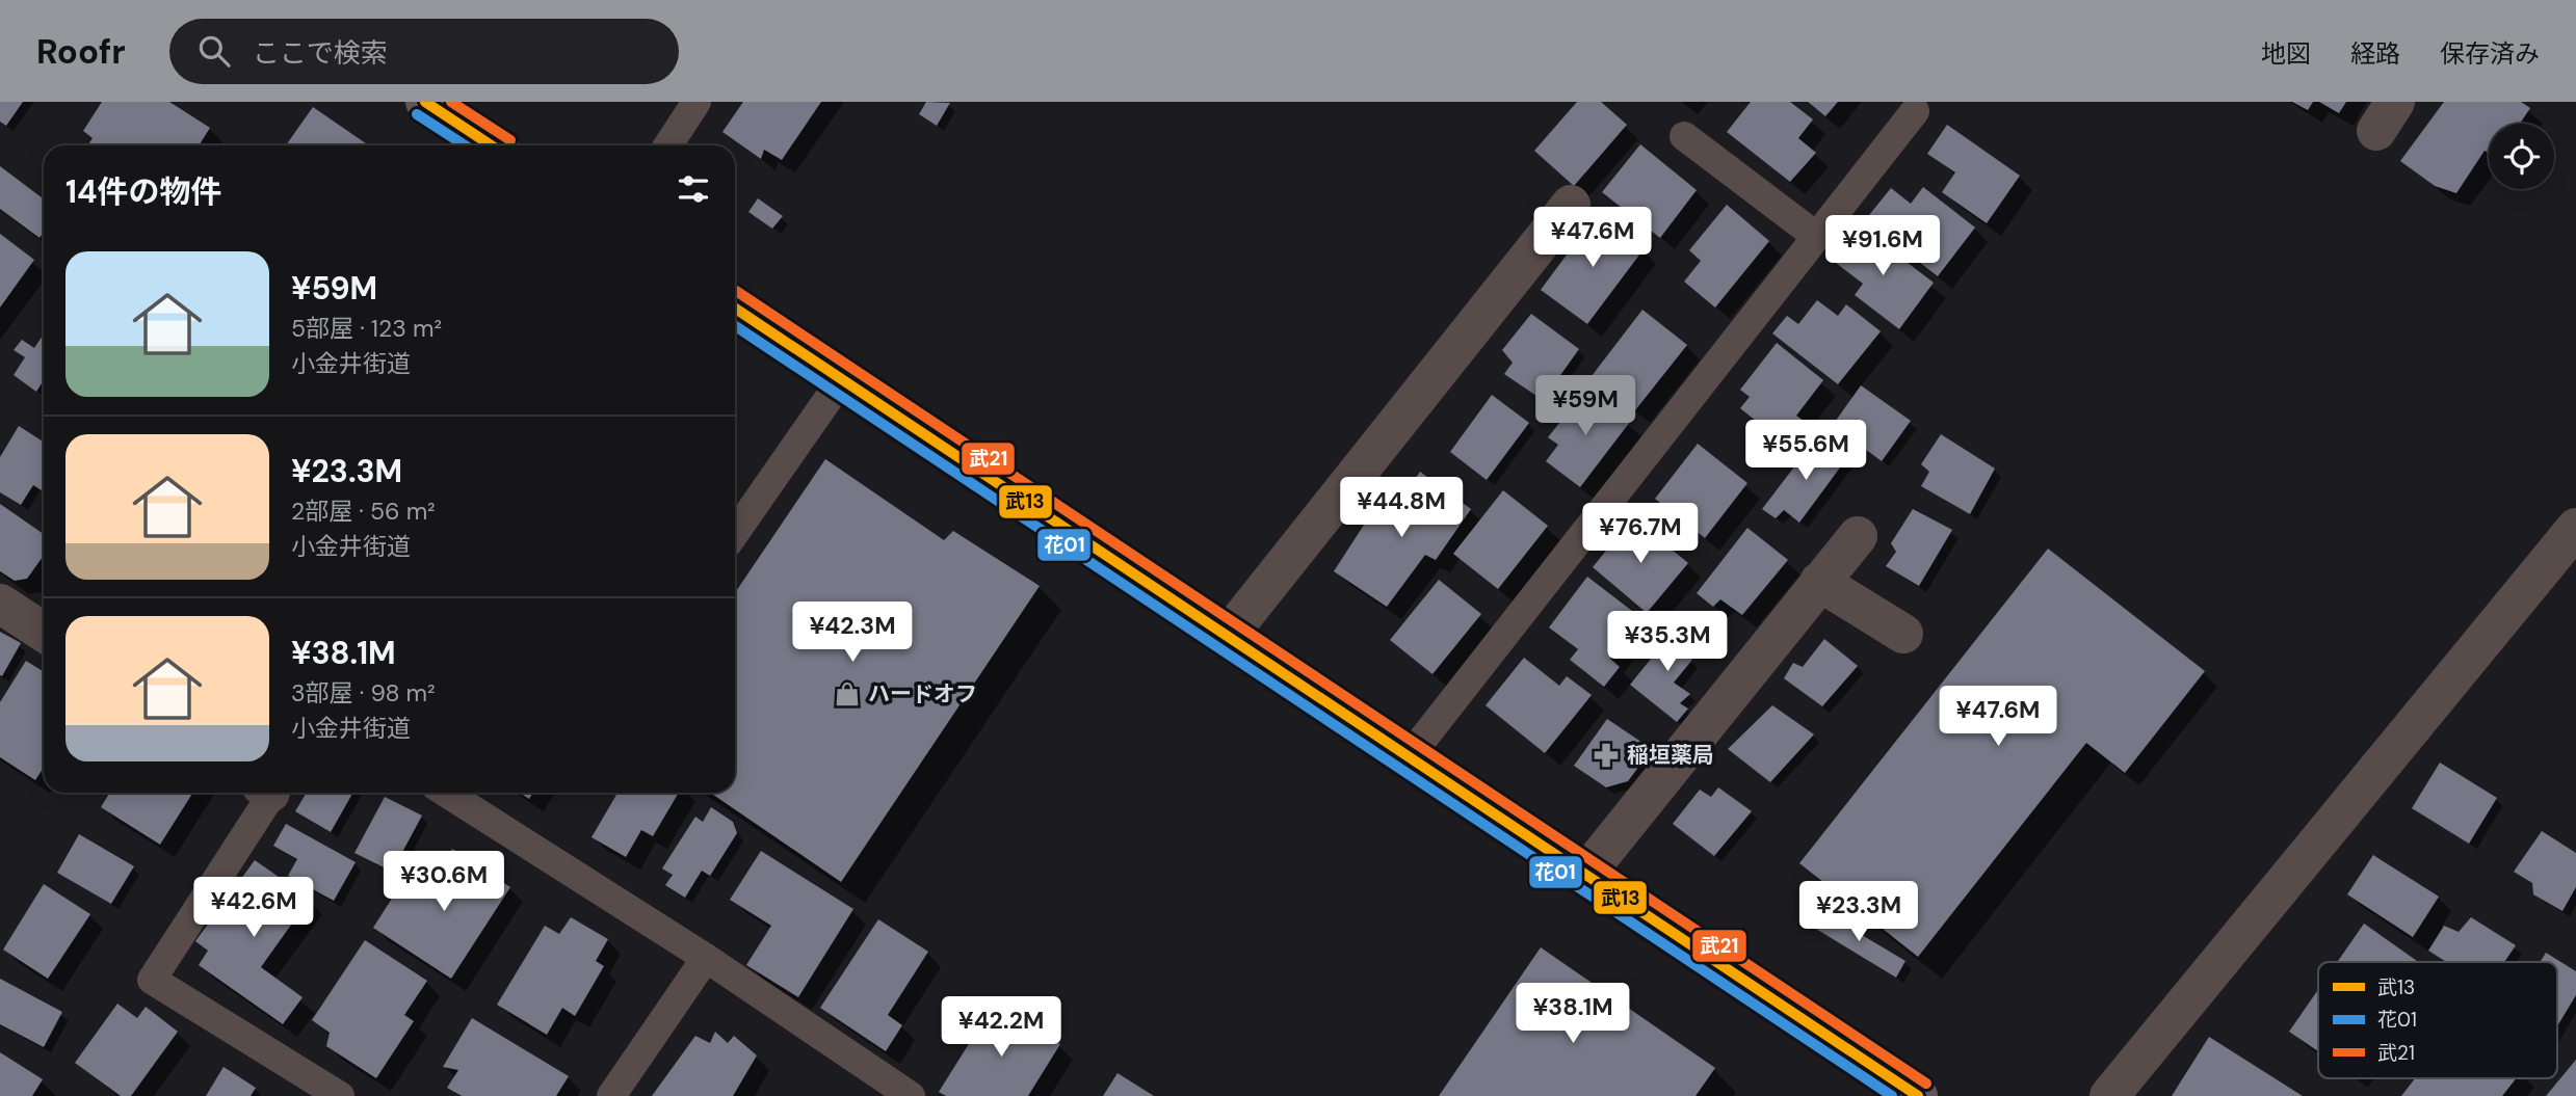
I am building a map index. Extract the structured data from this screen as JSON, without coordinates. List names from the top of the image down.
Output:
{
  "places": {
    "shop": ["ハードオフ"],
    "pharmacy": ["稲垣薬局"]
  },
  "lines": ["transit line 武13", "transit line 武21", "transit line 花01"],
  "legend": ["武13", "花01", "武21"],
  "page": {
    "header": "Roofr",
    "search": "ここで検索",
    "nav": ["地図", "経路", "保存済み"],
    "heading": "14件の物件",
    "price": [
      "¥47.6M",
      "¥91.6M",
      "¥59M",
      "¥55.6M",
      "¥44.8M",
      "¥76.7M",
      "¥42.3M",
      "¥35.3M",
      "¥47.6M",
      "¥30.6M",
      "¥42.6M",
      "¥23.3M",
      "¥38.1M",
      "¥42.2M"
    ],
    "list": [
      {
        "name": "¥59M",
        "note": "5部屋 · 123 m² · 小金井街道"
      },
      {
        "name": "¥23.3M",
        "note": "2部屋 · 56 m² · 小金井街道"
      },
      {
        "name": "¥38.1M",
        "note": "3部屋 · 98 m² · 小金井街道"
      }
    ]
  }
}
